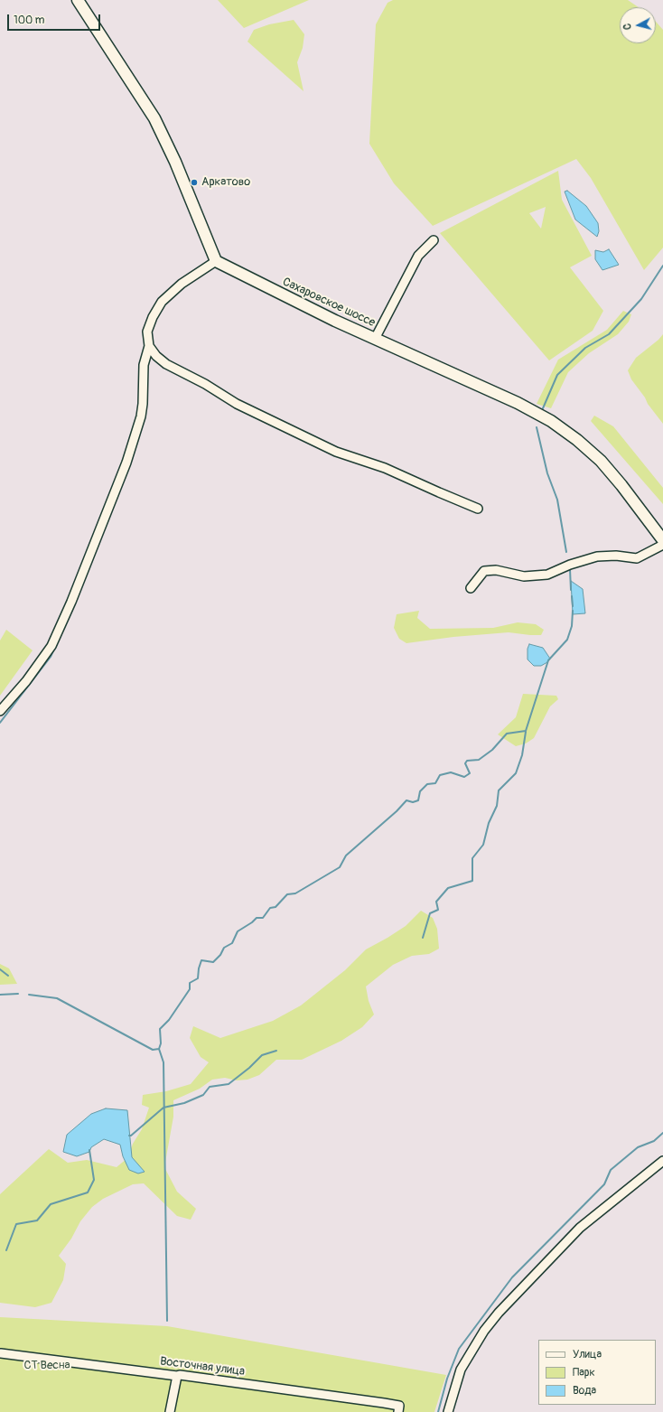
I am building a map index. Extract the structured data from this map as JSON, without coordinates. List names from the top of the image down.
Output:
{
  "streets": {
    "main road": ["Сахаровское шоссе"],
    "street": ["Восточная улица"]
  },
  "parks": ["СТ Весна"],
  "places": ["Аркатово"],
  "legend": ["Улица", "Парк", "Вода"],
  "scale_bar": "100 m",
  "north": "left"
}
